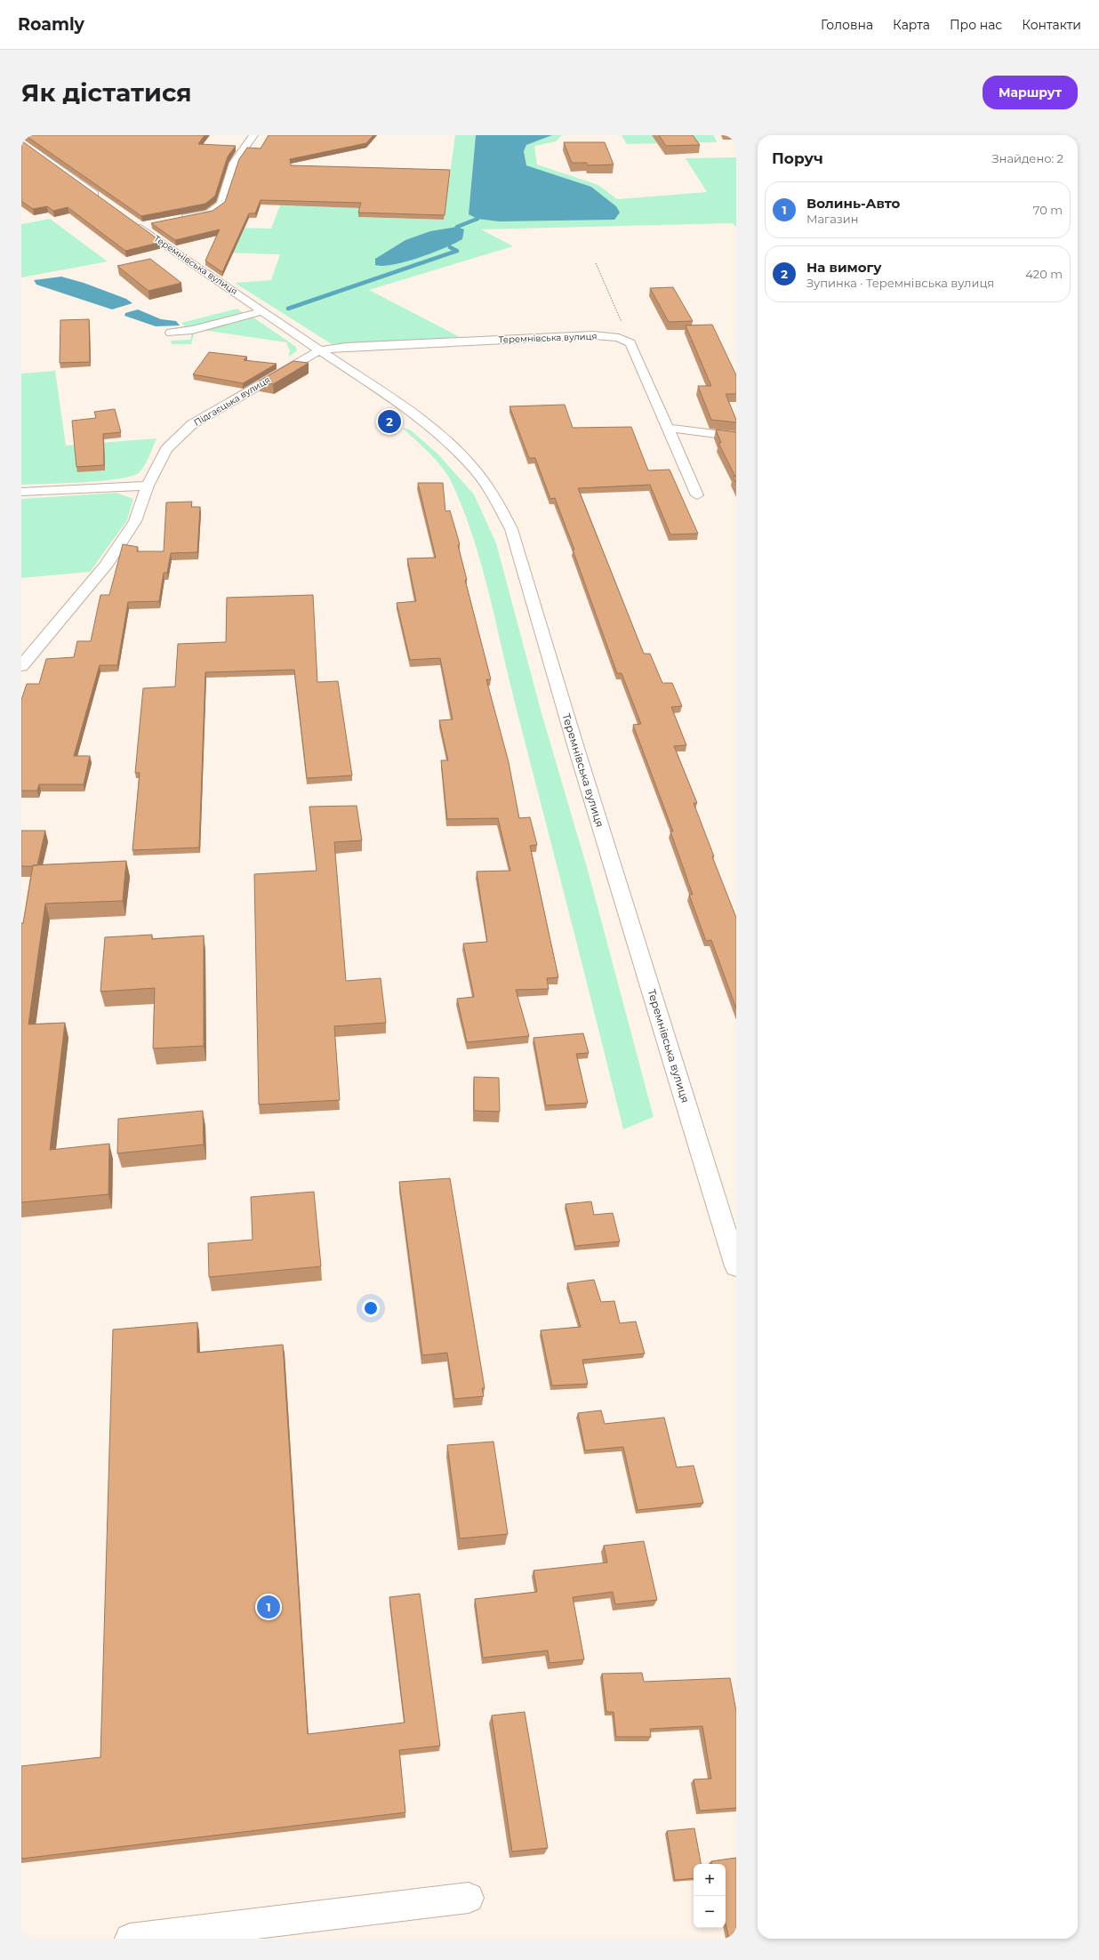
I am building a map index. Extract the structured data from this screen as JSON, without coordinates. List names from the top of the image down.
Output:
{
  "streets": {
    "street": ["Теремнівська вулиця", "Підгаєцька вулиця"]
  },
  "crossings": [
    ["Теремнівська вулиця", "Підгаєцька вулиця"]
  ],
  "page": {
    "header": "Roamly",
    "nav": [
      "Головна",
      "Карта",
      "Про нас",
      "Контакти"
    ],
    "buttons": "Маршрут",
    "title": "Як дістатися",
    "heading": ["Поруч", "Знайдено: 2"],
    "list": [
      {
        "mark": "1",
        "name": "Волинь-Авто",
        "note": "Магазин",
        "value": "70 m"
      },
      {
        "mark": "2",
        "name": "На вимогу",
        "note": "Зупинка · Теремнівська вулиця",
        "value": "420 m"
      }
    ],
    "pins": ["2", "1"],
    "map_buttons": ["+", "−"]
  }
}
